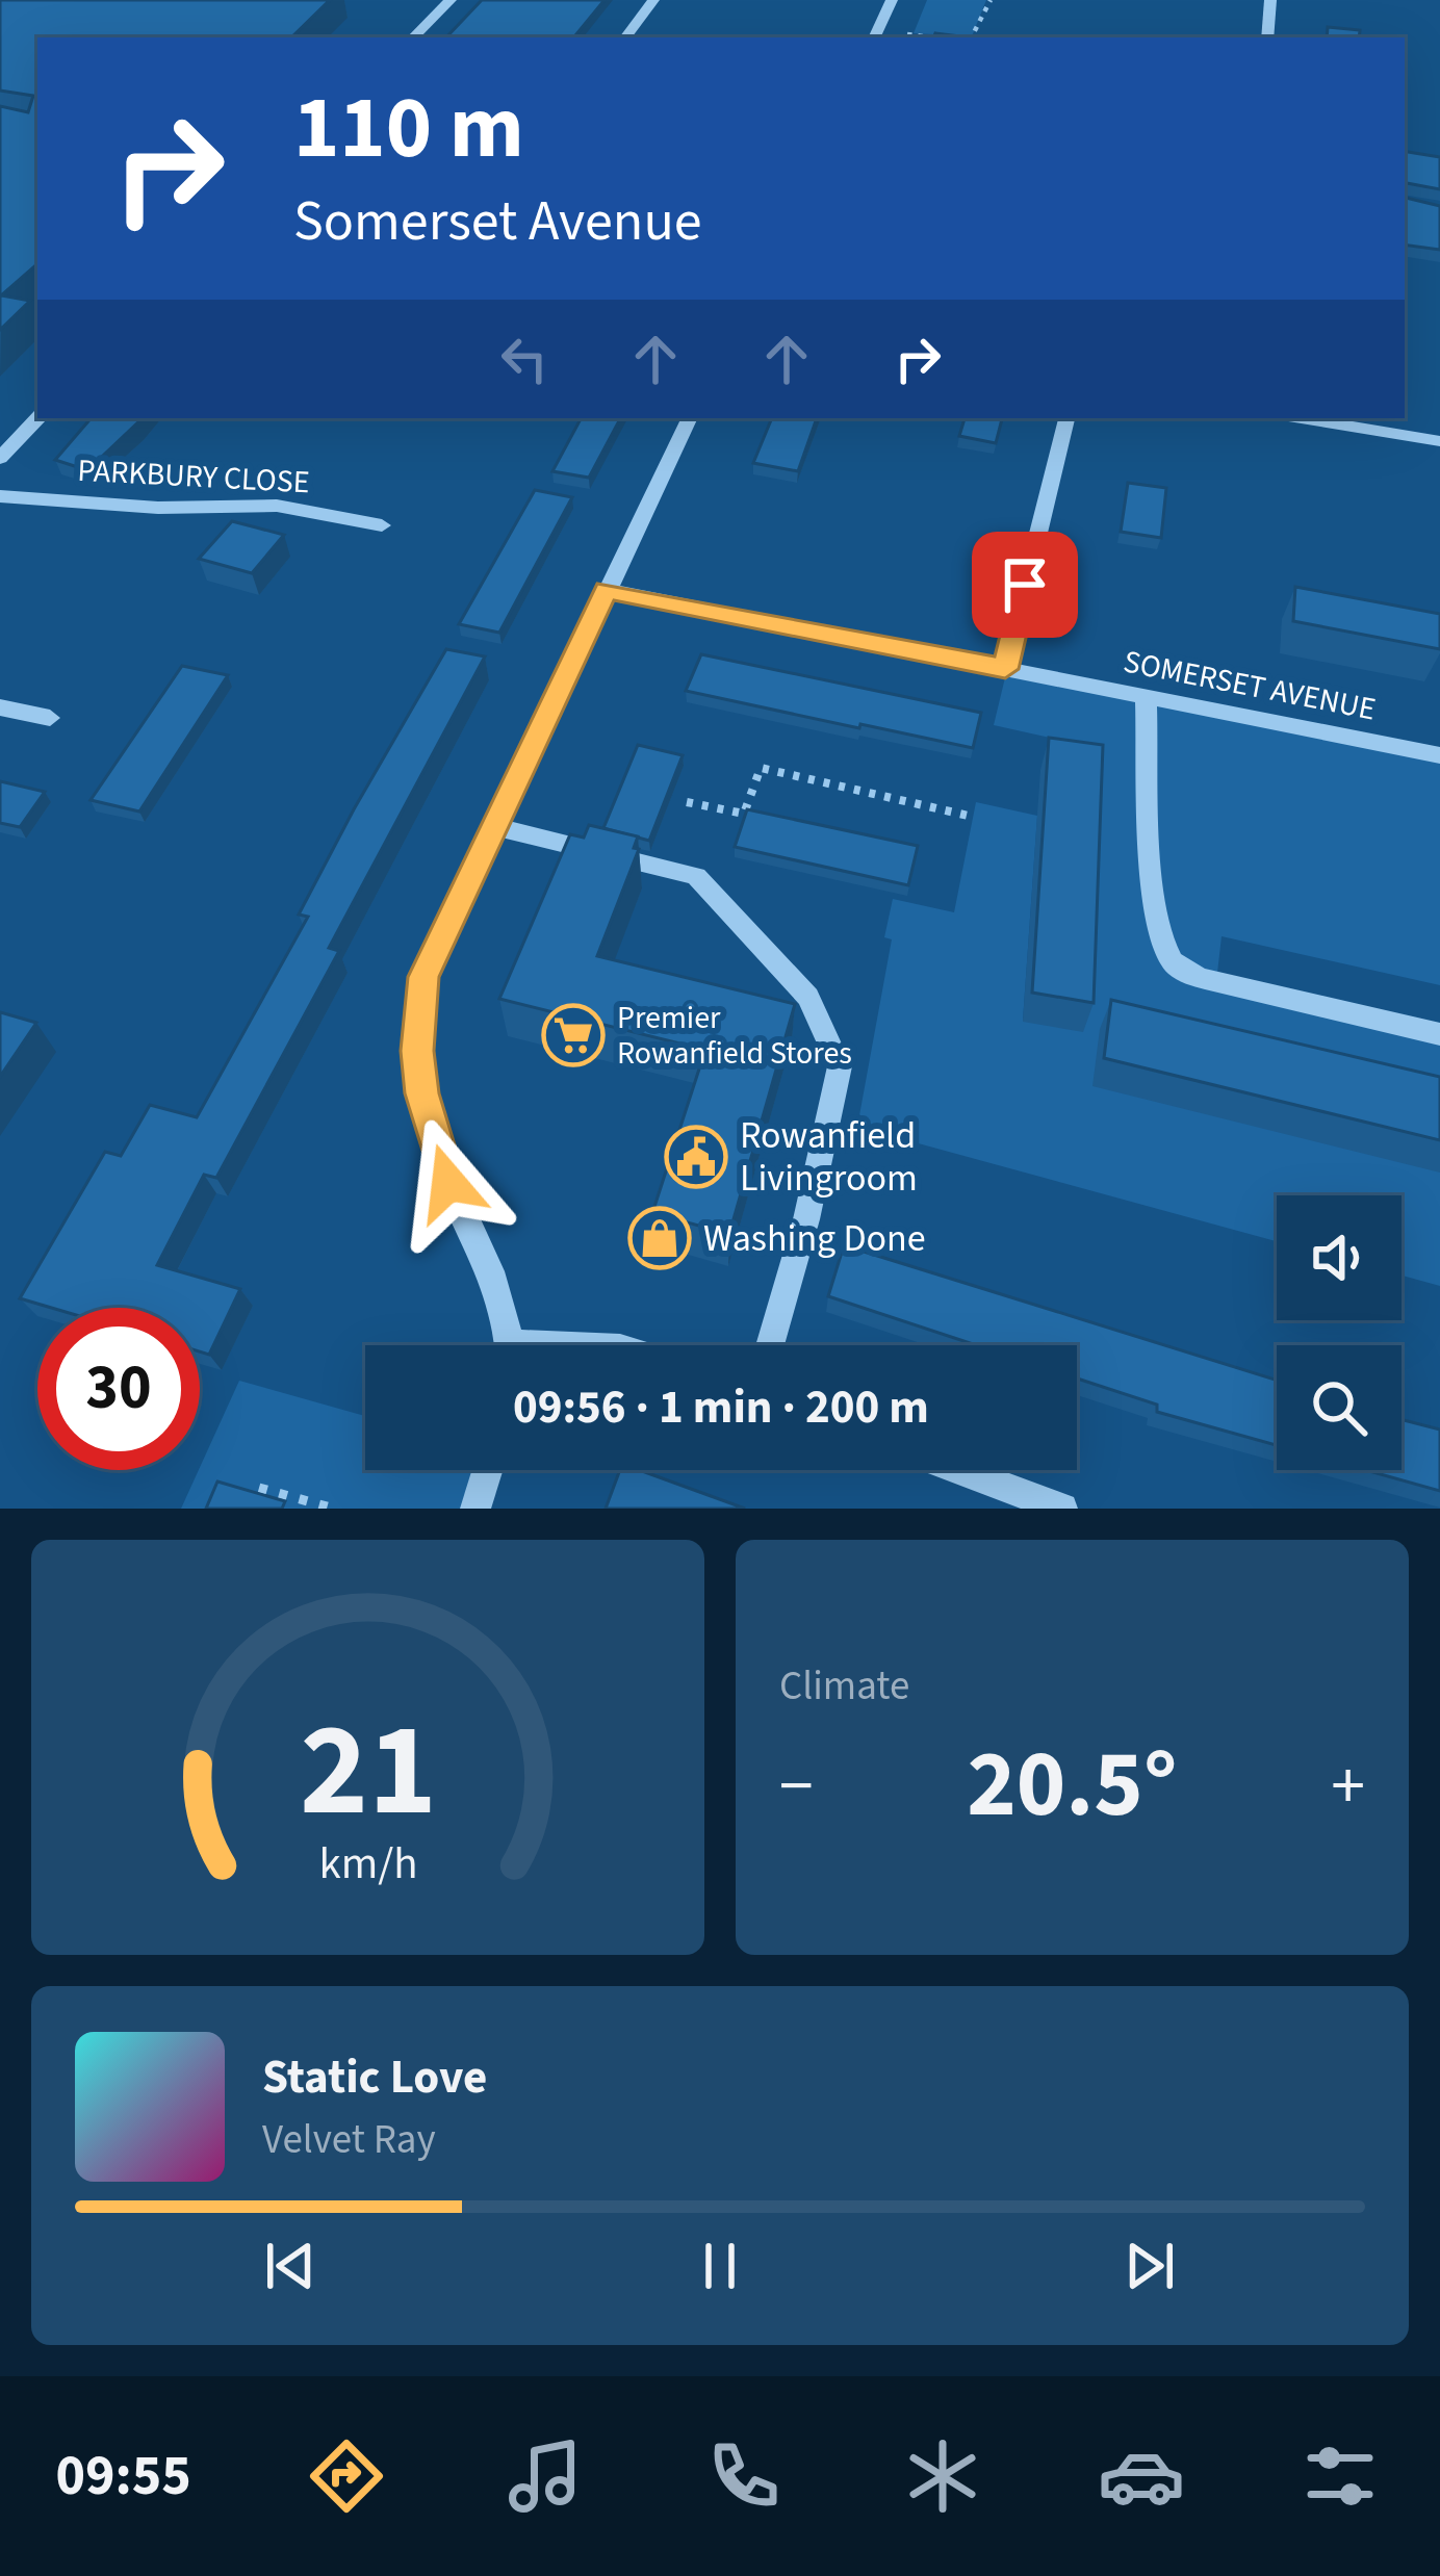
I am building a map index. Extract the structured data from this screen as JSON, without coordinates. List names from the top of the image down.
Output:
{
  "streets": {
    "street": ["PARKBURY CLOSE", "SOMERSET AVENUE"]
  },
  "places": {
    "supermarket": ["Premier Rowanfield Stores"],
    "public building": ["Rowanfield Livingroom"],
    "shop": ["Washing Done"]
  },
  "page": {
    "turn": ["110 m", "Somerset Avenue"],
    "limit": "30",
    "trip": "09:56 · 1 min · 200 m",
    "tile": "Climate",
    "heat": ["−", "20.5°", "+"],
    "song": ["Static Love", "Velvet Ray"],
    "tabs": "09:55",
    "gauge": ["21", "km/h"]
  }
}
